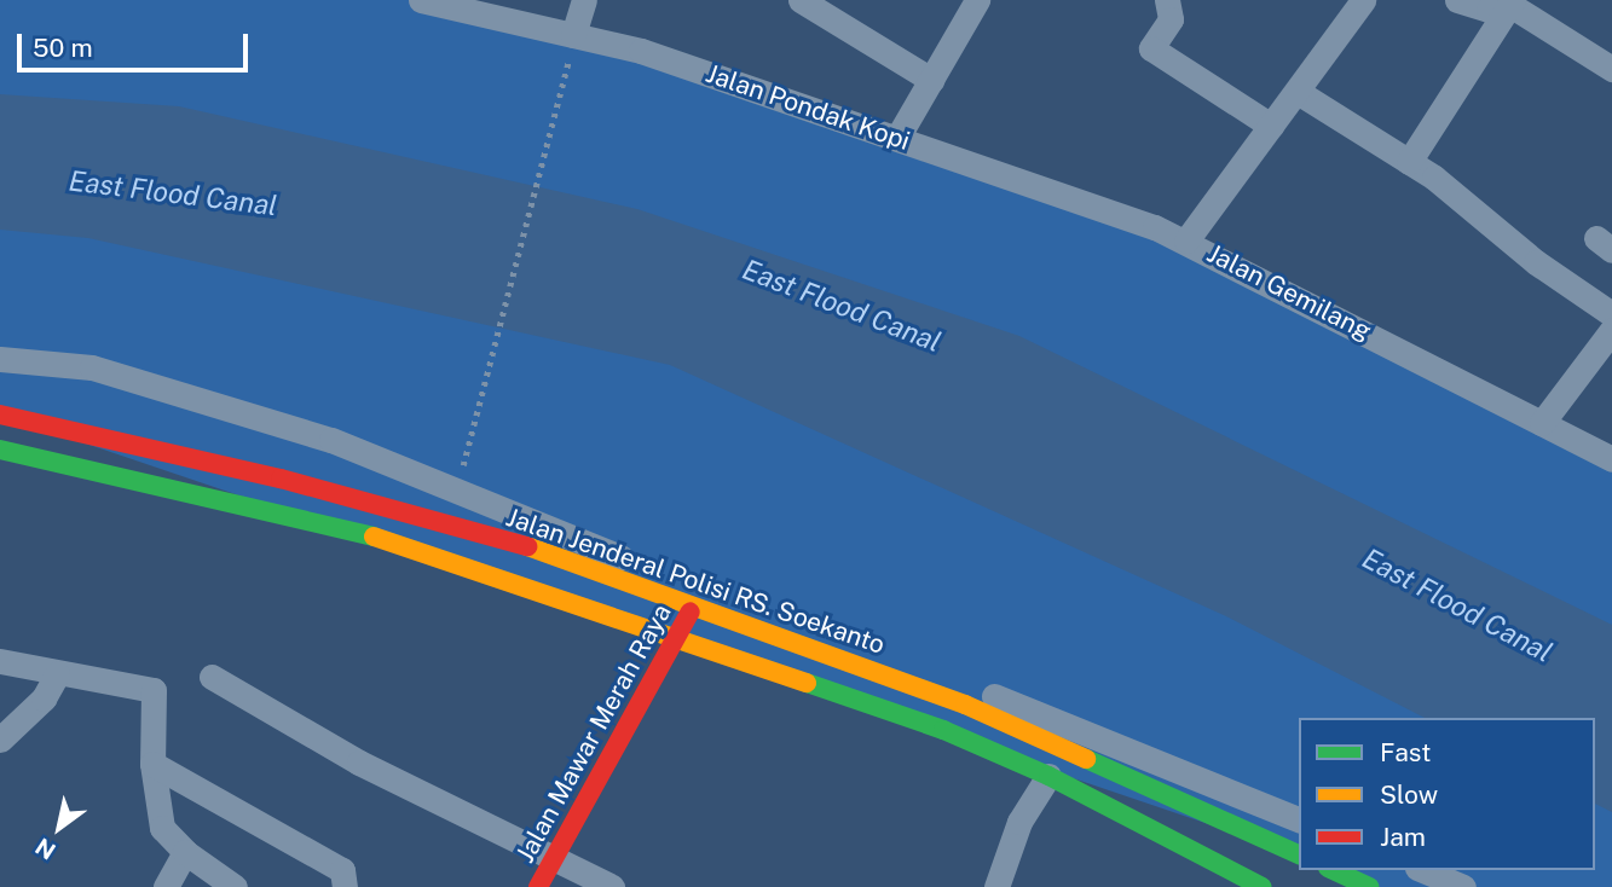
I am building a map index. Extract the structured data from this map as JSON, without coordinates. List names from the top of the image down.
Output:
{
  "streets": {
    "main road": ["Jalan Jenderal Polisi RS. Soekanto", "Jalan Mawar Merah Raya"],
    "street": ["Jalan Pondak Kopi", "Jalan Gemilang"]
  },
  "crossings": [
    ["Jalan Pondak Kopi", "Jalan Gemilang"],
    ["Jalan Jenderal Polisi RS. Soekanto", "Jalan Mawar Merah Raya"]
  ],
  "water": ["East Flood Canal"],
  "legend": ["Fast", "Slow", "Jam"],
  "scale_bar": "50 m",
  "north": "bottom left"
}
